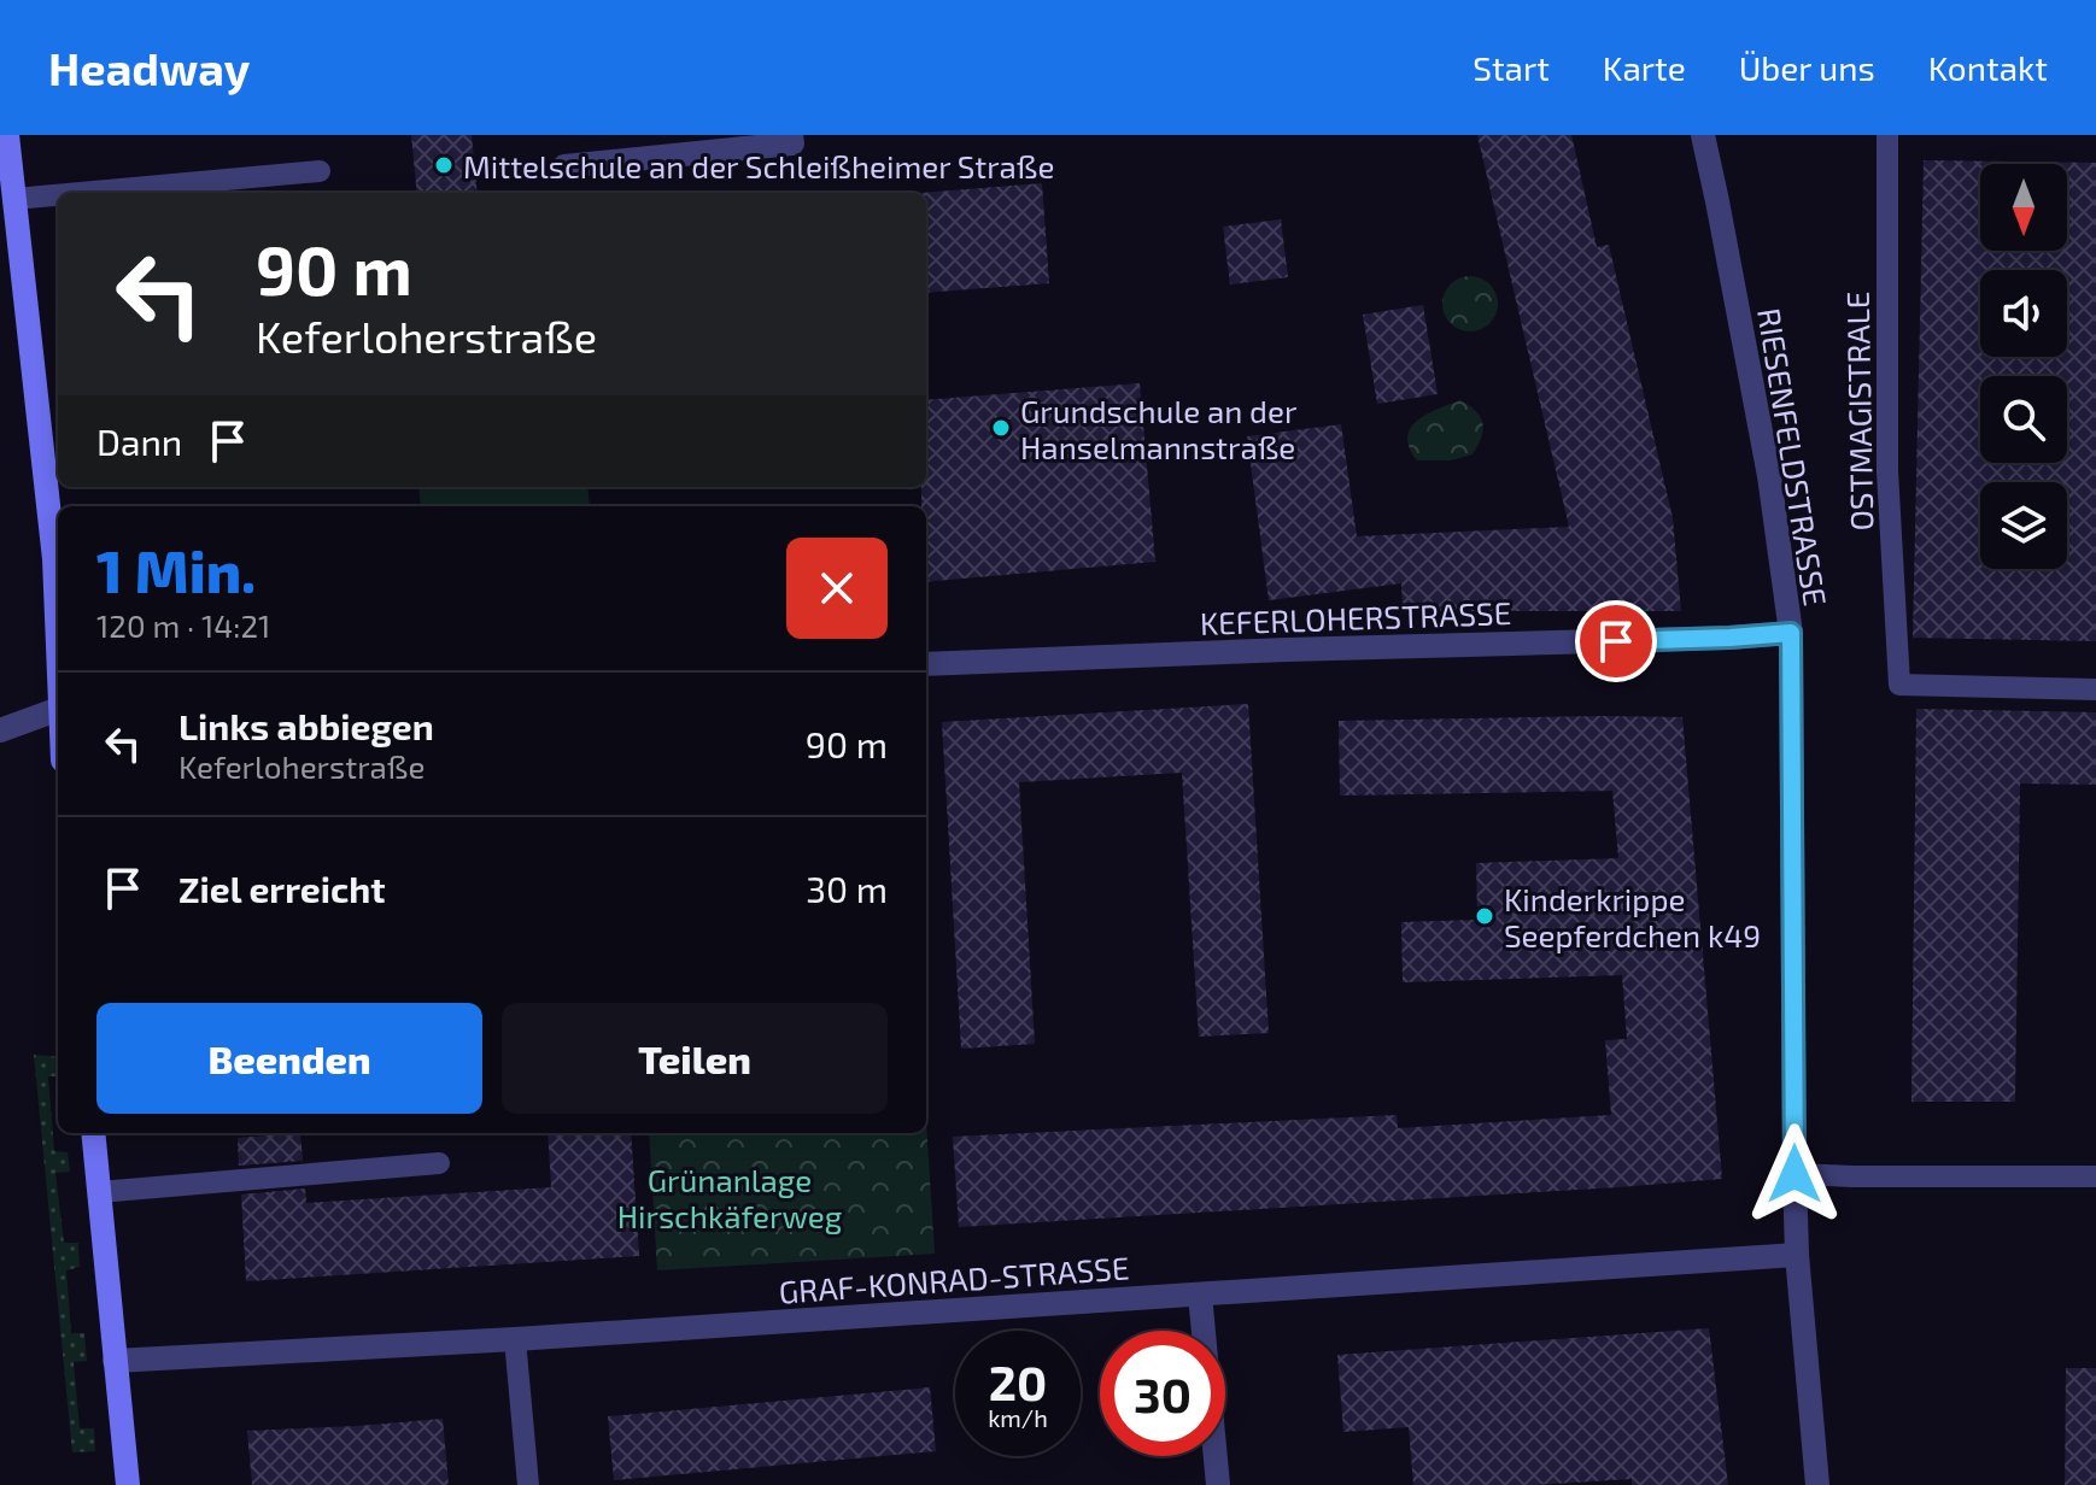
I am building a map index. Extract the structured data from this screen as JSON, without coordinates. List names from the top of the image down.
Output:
{
  "streets": {
    "street": ["RIESENFELDSTRASSE", "KEFERLOHERSTRASSE", "GRAF-KONRAD-STRASSE"],
    "lane": ["OSTMAGISTRALE"]
  },
  "crossings": [
    ["RIESENFELDSTRASSE", "KEFERLOHERSTRASSE"],
    ["RIESENFELDSTRASSE", "GRAF-KONRAD-STRASSE"]
  ],
  "parks": ["Grünanlage Hirschkäferweg"],
  "places": ["Mittelschule an der Schleißheimer Straße", "Grundschule an der Hanselmannstraße", "Kinderkrippe Seepferdchen k49"],
  "north": "bottom",
  "page": {
    "header": "Headway",
    "nav": [
      "Start",
      "Karte",
      "Über uns",
      "Kontakt"
    ],
    "turn": ["90 m", "Keferloherstraße"],
    "then": "Dann",
    "heading": ["1 Min.", "120 m · 14:21"],
    "list": [
      {
        "name": "Links abbiegen",
        "note": "Keferloherstraße",
        "value": "90 m"
      },
      {
        "name": "Ziel erreicht",
        "value": "30 m"
      }
    ],
    "buttons": ["Beenden", "Teilen"],
    "speed": "20 km/h",
    "limit": "30"
  }
}
